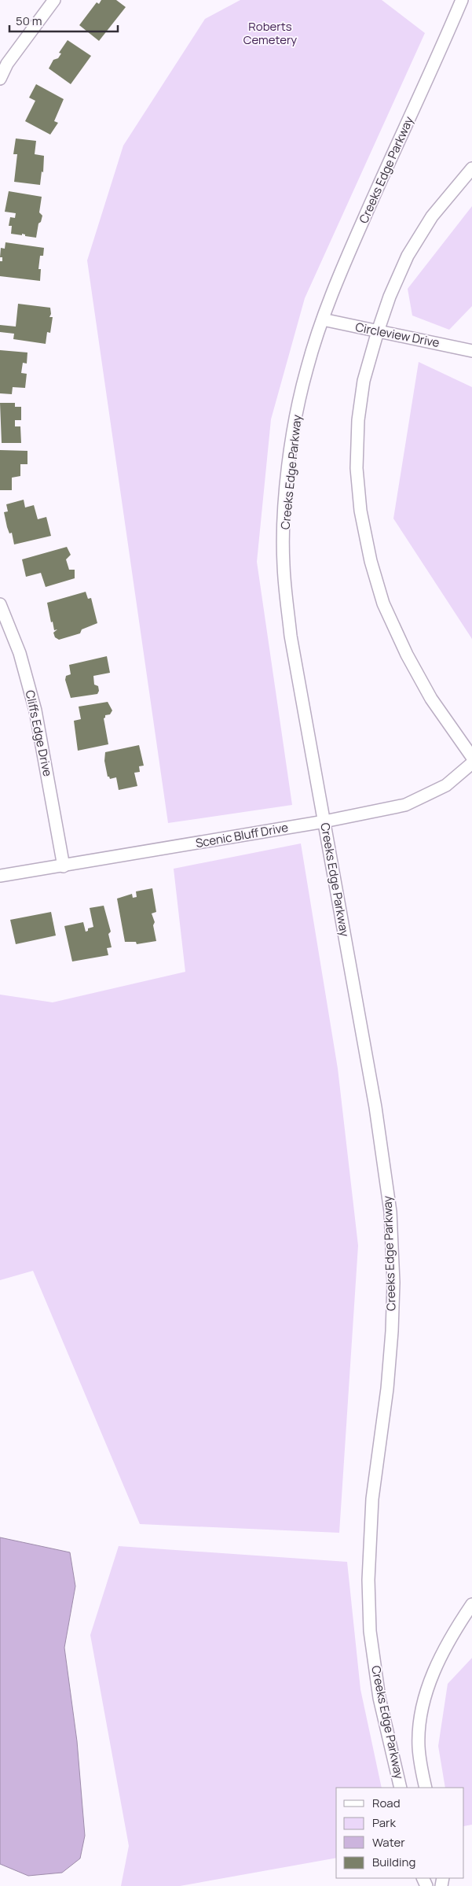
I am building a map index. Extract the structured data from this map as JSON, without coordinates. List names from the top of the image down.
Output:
{
  "streets": {
    "street": [
      "Creeks Edge Parkway",
      "Circleview Drive",
      "Cliffs Edge Drive",
      "Scenic Bluff Drive"
    ]
  },
  "crossings": [
    ["Creeks Edge Parkway", "Circleview Drive"],
    ["Creeks Edge Parkway", "Scenic Bluff Drive"],
    ["Cliffs Edge Drive", "Scenic Bluff Drive"]
  ],
  "parks": ["Roberts Cemetery"],
  "legend": [
    "Road",
    "Park",
    "Water",
    "Building"
  ],
  "scale_bar": "50 m"
}
